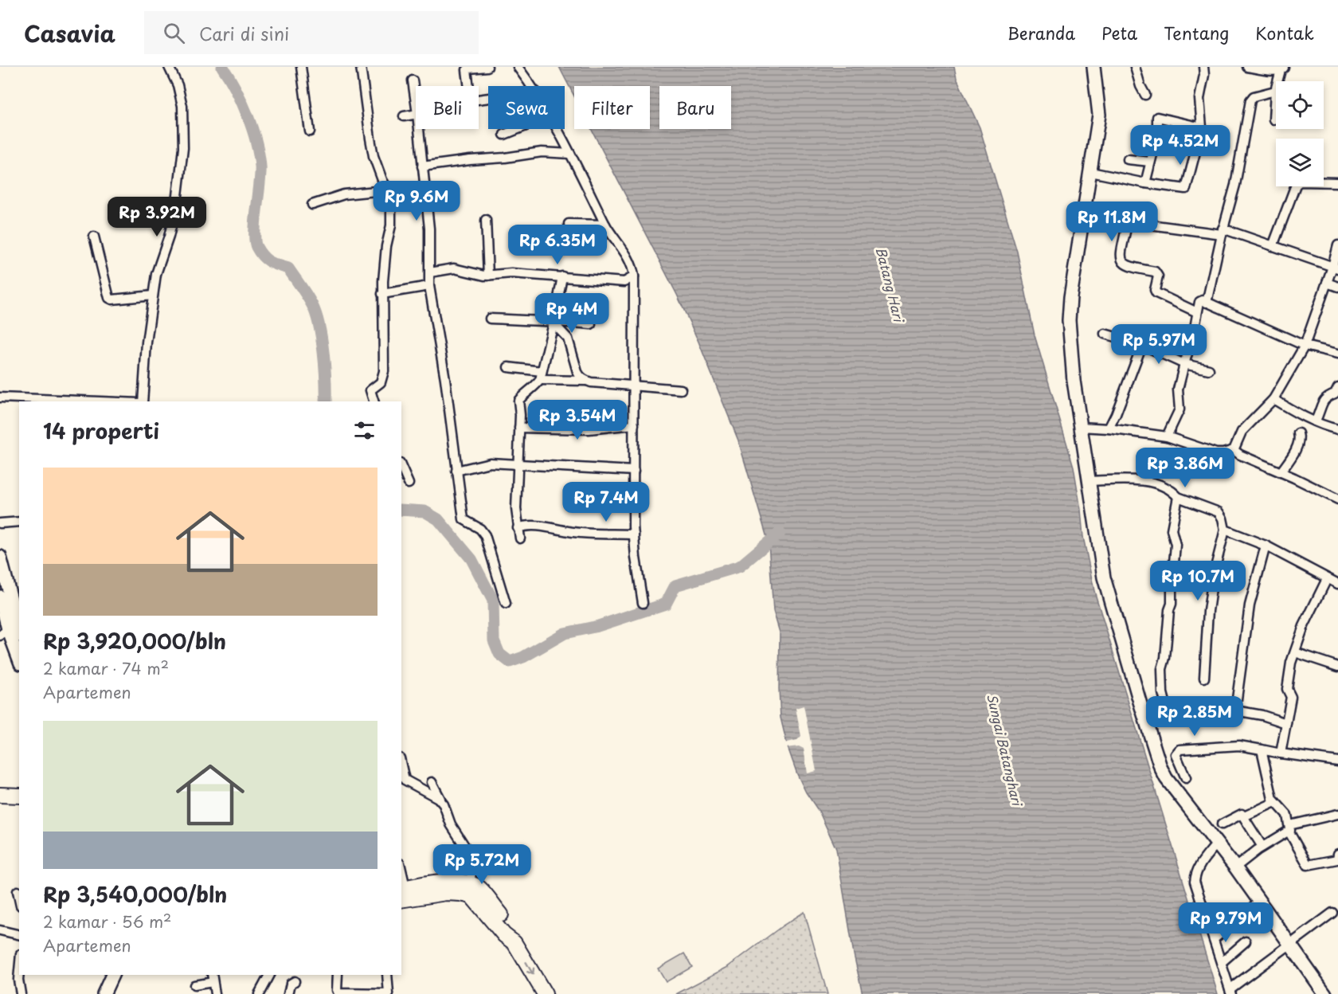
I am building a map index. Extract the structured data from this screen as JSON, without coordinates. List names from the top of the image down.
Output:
{
  "water": ["Batang Hari", "Sungai Batanghari"],
  "page": {
    "header": "Casavia",
    "search": "Cari di sini",
    "nav": [
      "Beranda",
      "Peta",
      "Tentang",
      "Kontak"
    ],
    "chip": [
      "Beli",
      "Sewa",
      "Filter",
      "Baru"
    ],
    "price": [
      "Rp 4.52M",
      "Rp 9.6M",
      "Rp 3.92M",
      "Rp 11.8M",
      "Rp 6.35M",
      "Rp 4M",
      "Rp 5.97M",
      "Rp 3.54M",
      "Rp 3.86M",
      "Rp 7.4M",
      "Rp 10.7M",
      "Rp 2.85M",
      "Rp 5.72M",
      "Rp 9.79M"
    ],
    "heading": "14 properti",
    "list": [
      {
        "name": "Rp 3,920,000/bln",
        "note": "2 kamar · 74 m² · Apartemen"
      },
      {
        "name": "Rp 3,540,000/bln",
        "note": "2 kamar · 56 m² · Apartemen"
      }
    ]
  }
}
